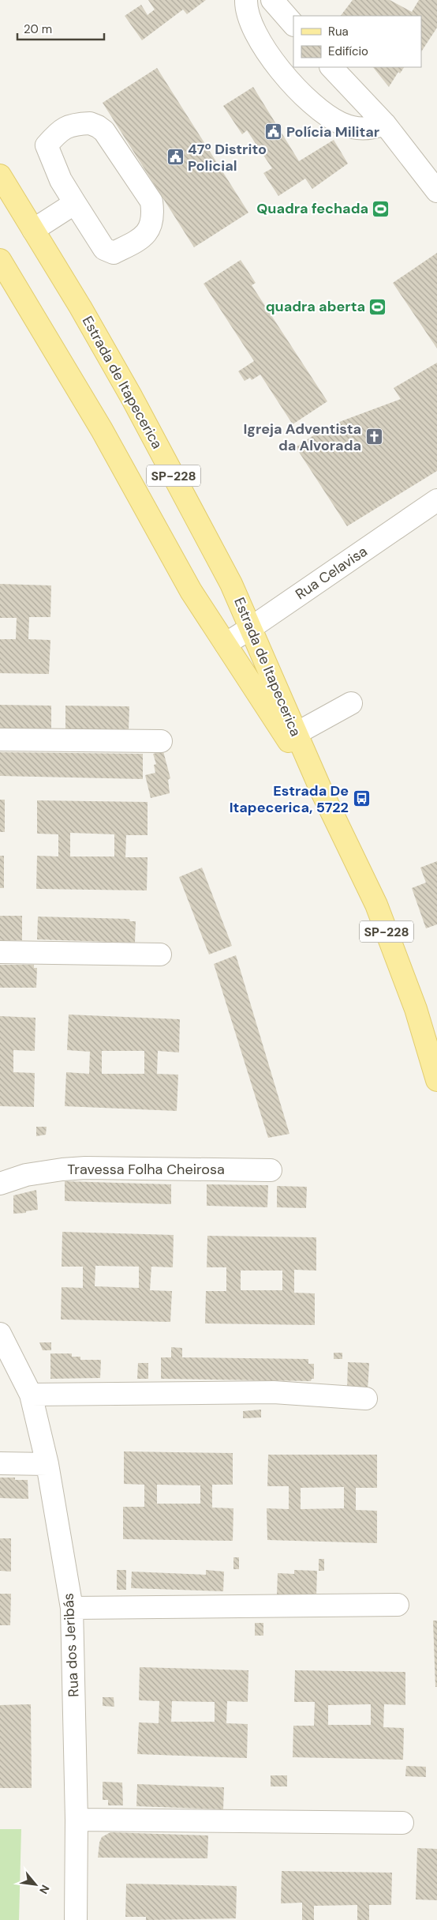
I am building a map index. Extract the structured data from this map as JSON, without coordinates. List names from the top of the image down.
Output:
{
  "streets": {
    "main road": ["Estrada de Itapecerica", "SP-228"],
    "street": ["Rua Celavisa", "Travessa Folha Cheirosa", "Rua dos Jeribás"]
  },
  "crossings": [
    ["Estrada de Itapecerica", "Rua Celavisa"]
  ],
  "places": {
    "public building": ["Polícia Militar", "47º Distrito Policial"],
    "sports": ["Quadra fechada", "quadra aberta"],
    "church": ["Igreja Adventista da Alvorada"],
    "bus stop": ["Estrada De Itapecerica, 5722"]
  },
  "legend": ["Rua", "Edifício"],
  "scale_bar": "20 m",
  "north": "bottom right"
}
